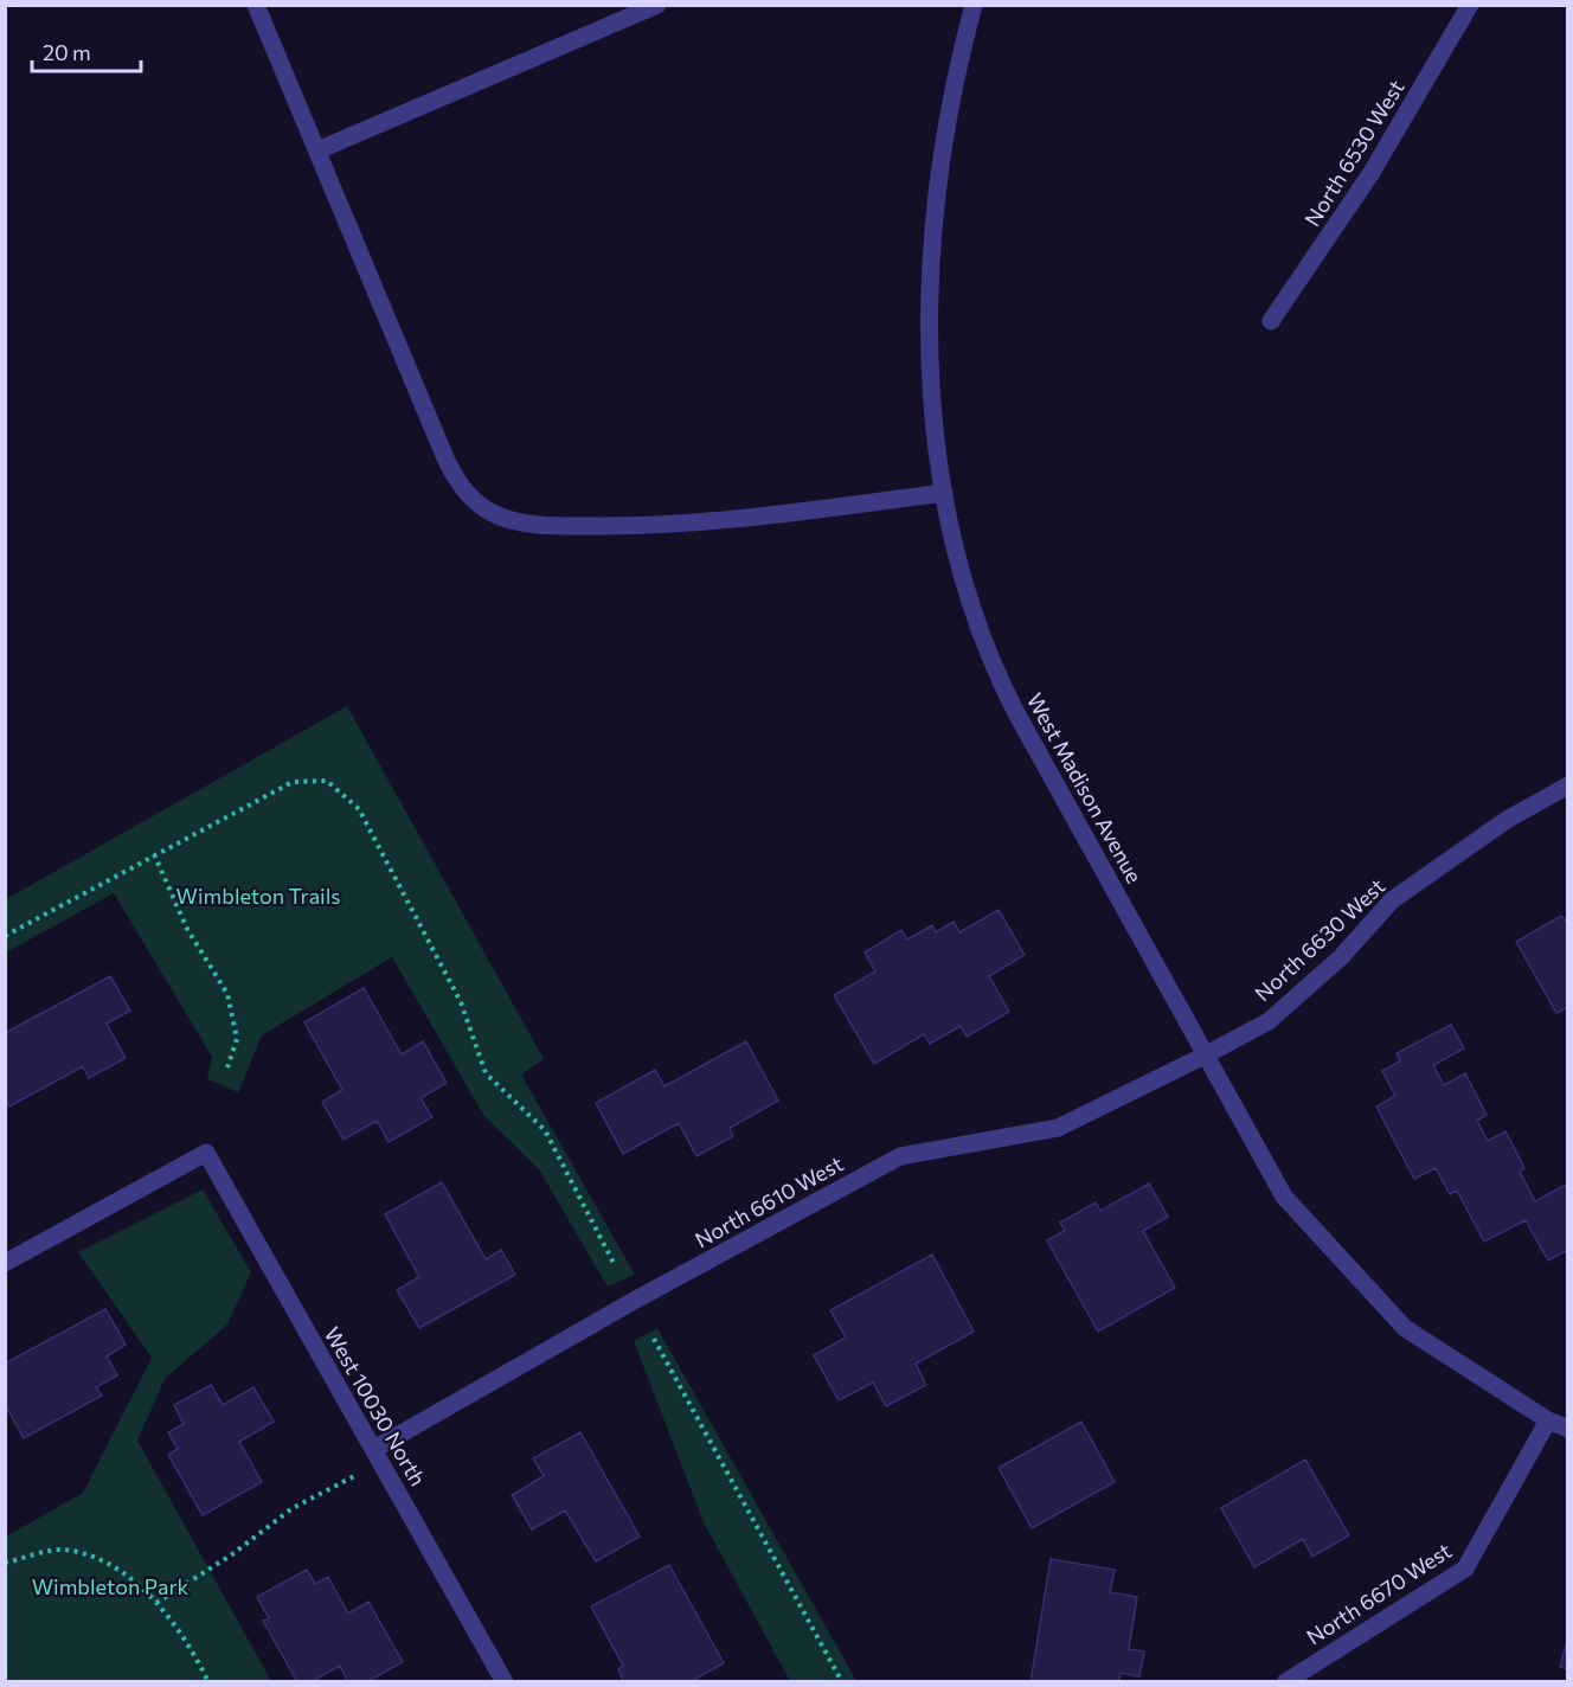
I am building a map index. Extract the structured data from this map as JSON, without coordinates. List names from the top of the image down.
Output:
{
  "streets": {
    "street": [
      "North 6530 West",
      "West Madison Avenue",
      "North 6630 West",
      "North 6610 West",
      "West 10030 North",
      "North 6670 West"
    ]
  },
  "crossings": [
    ["West Madison Avenue", "North 6630 West"],
    ["West Madison Avenue", "North 6610 West"],
    ["West Madison Avenue", "North 6670 West"],
    ["North 6630 West", "North 6610 West"],
    ["North 6610 West", "West 10030 North"]
  ],
  "parks": ["Wimbleton Trails", "Wimbleton Park"],
  "scale_bar": "20 m"
}
